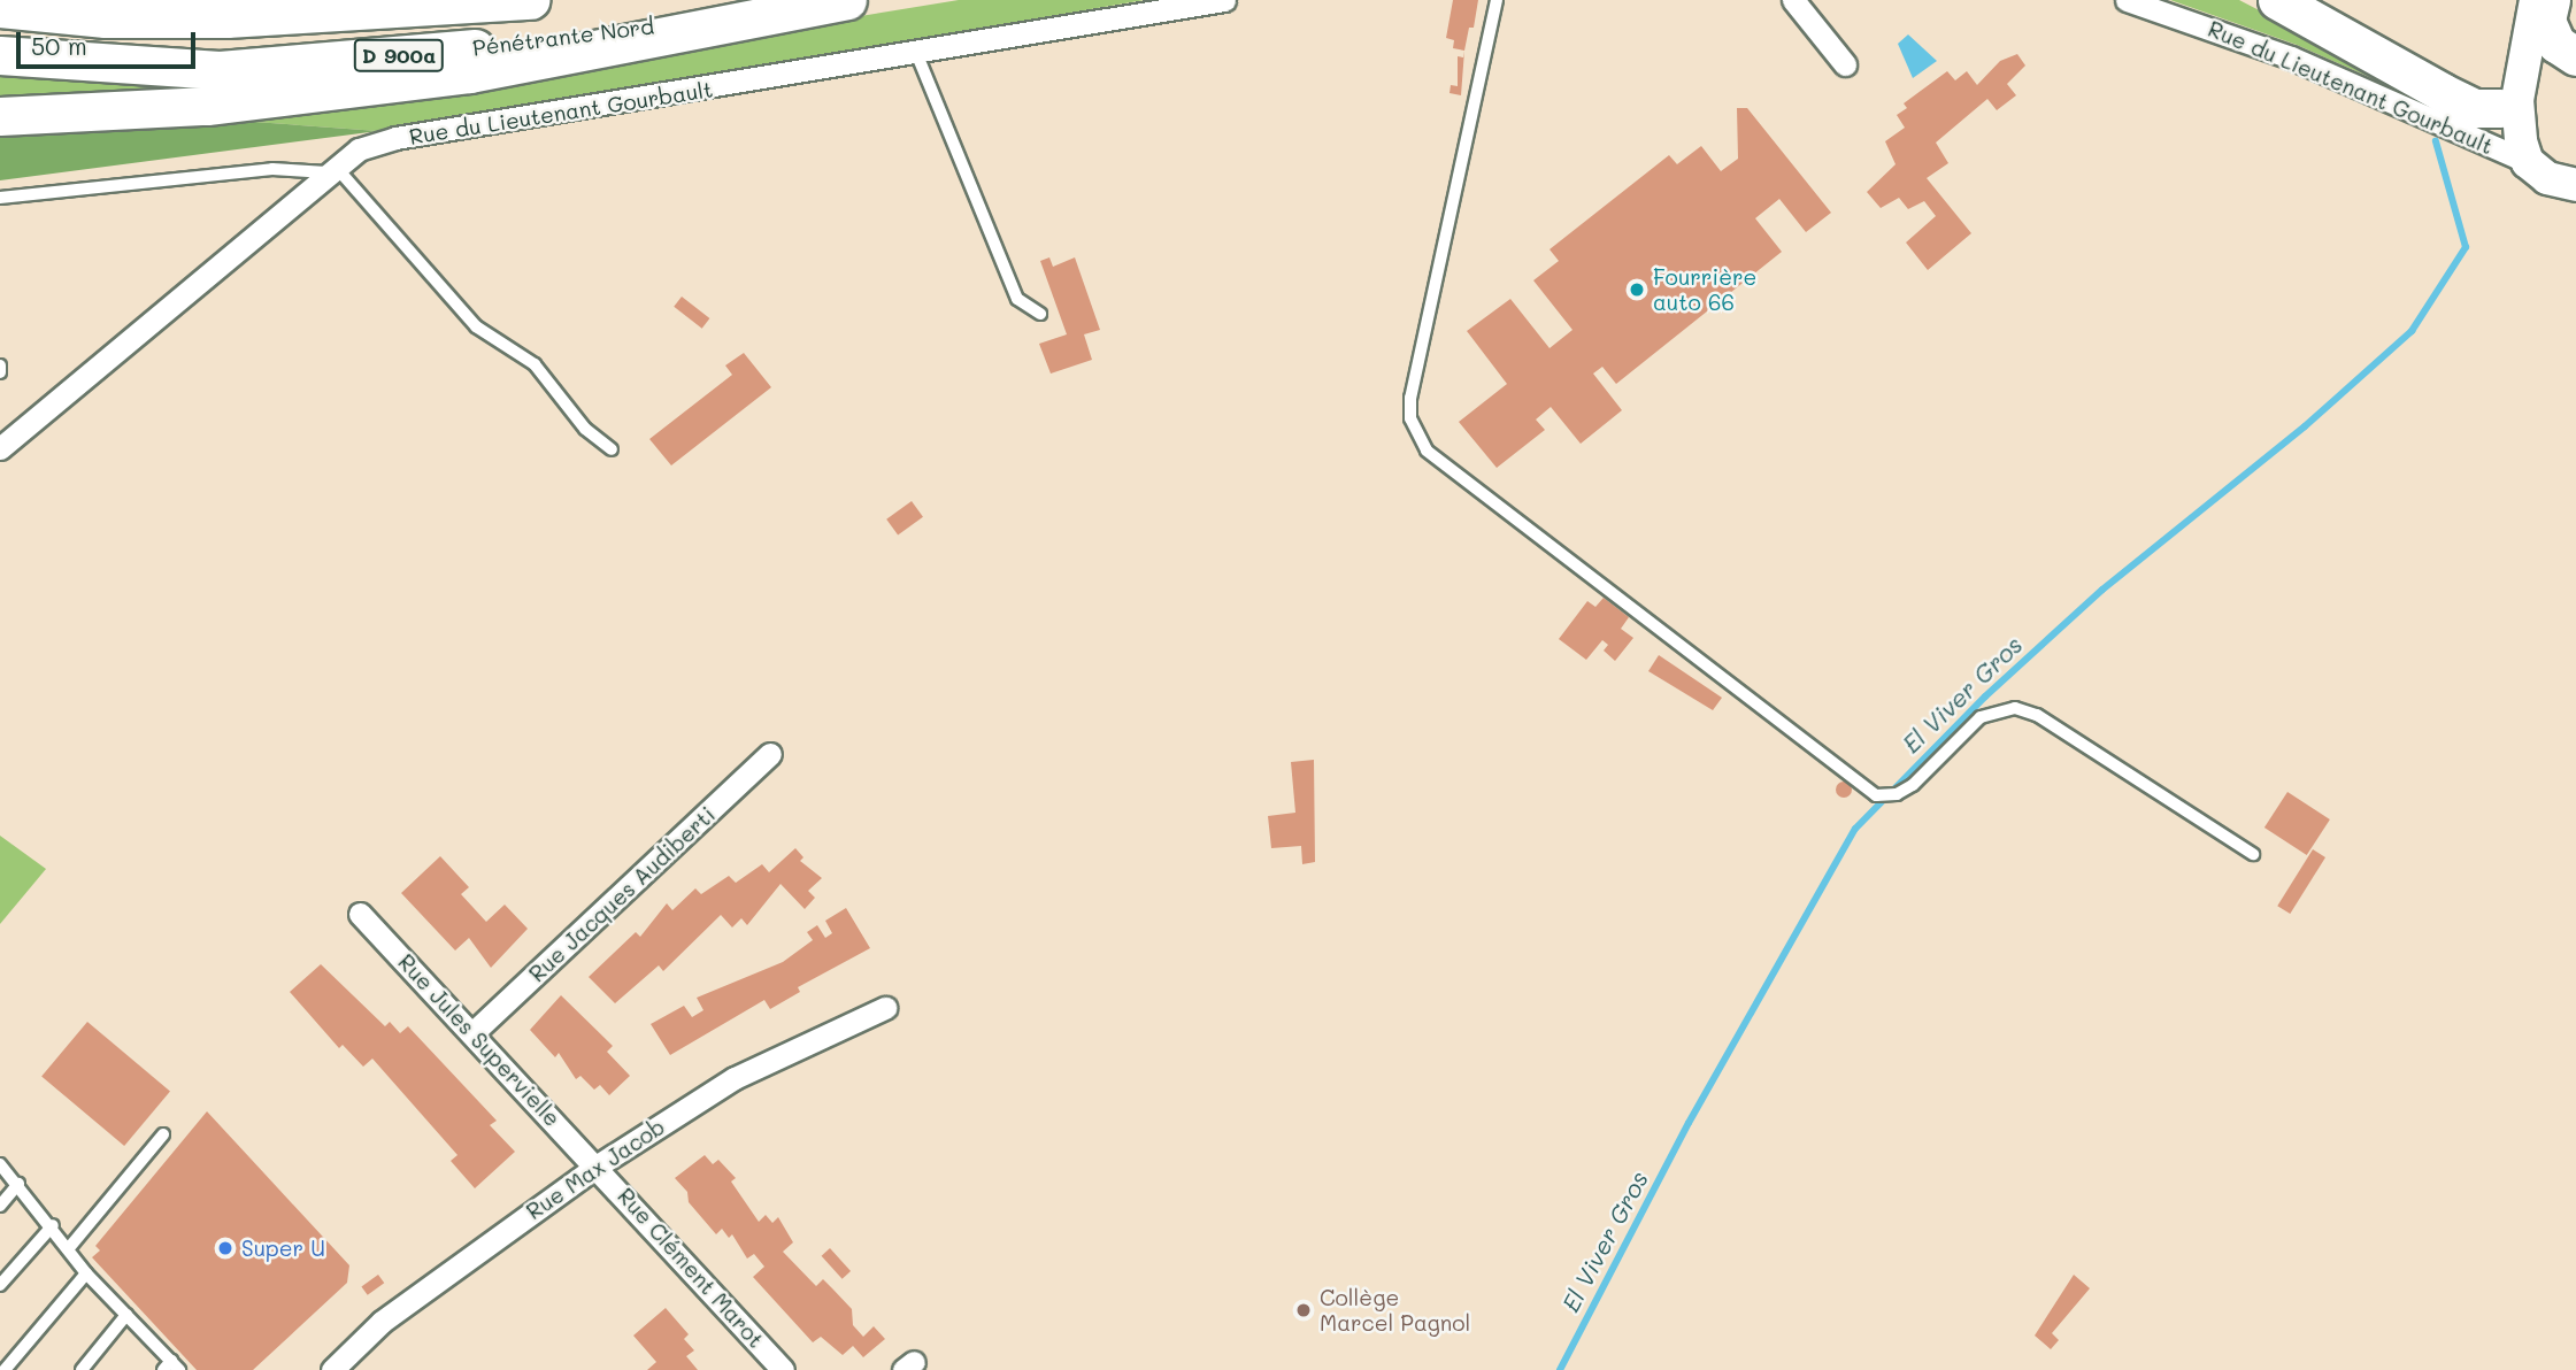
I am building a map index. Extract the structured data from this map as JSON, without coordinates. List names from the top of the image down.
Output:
{
  "streets": {
    "highway": ["Pénétrante Nord", "D 900a"],
    "street": [
      "Rue du Lieutenant Gourbault",
      "Rue Jacques Audiberti",
      "Rue Jules Supervielle",
      "Rue Max Jacob",
      "Rue Clément Marot"
    ]
  },
  "crossings": [
    ["Rue Jacques Audiberti", "Rue Jules Supervielle"],
    ["Rue Jules Supervielle", "Rue Max Jacob"],
    ["Rue Jules Supervielle", "Rue Clément Marot"],
    ["Rue Max Jacob", "Rue Clément Marot"]
  ],
  "water": ["El Viver Gros"],
  "places": ["Fourrière auto 66", "Super U", "Collège Marcel Pagnol"],
  "scale_bar": "50 m"
}
